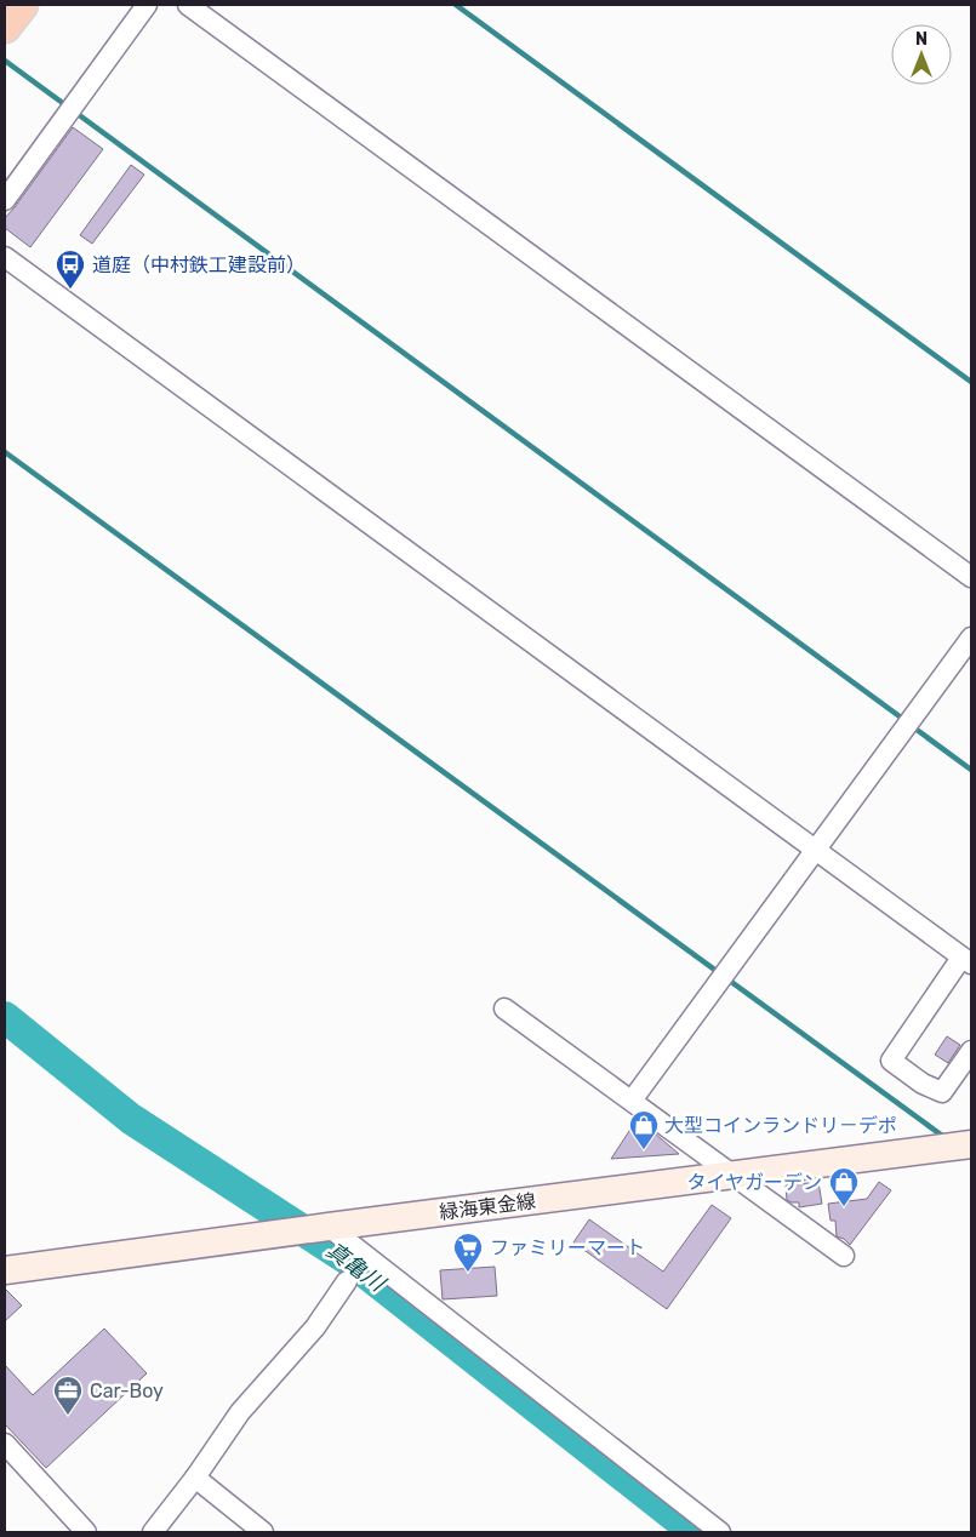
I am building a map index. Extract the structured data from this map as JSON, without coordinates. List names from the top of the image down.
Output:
{
  "streets": {
    "main road": ["緑海東金線"]
  },
  "water": ["真亀川"],
  "places": {
    "bus stop": ["道庭（中村鉄工建設前）"],
    "shop": ["大型コインランドリ－デポ", "タイヤガーデン"],
    "supermarket": ["ファミリーマート"],
    "office": ["Car-Boy"]
  },
  "north": "top"
}
